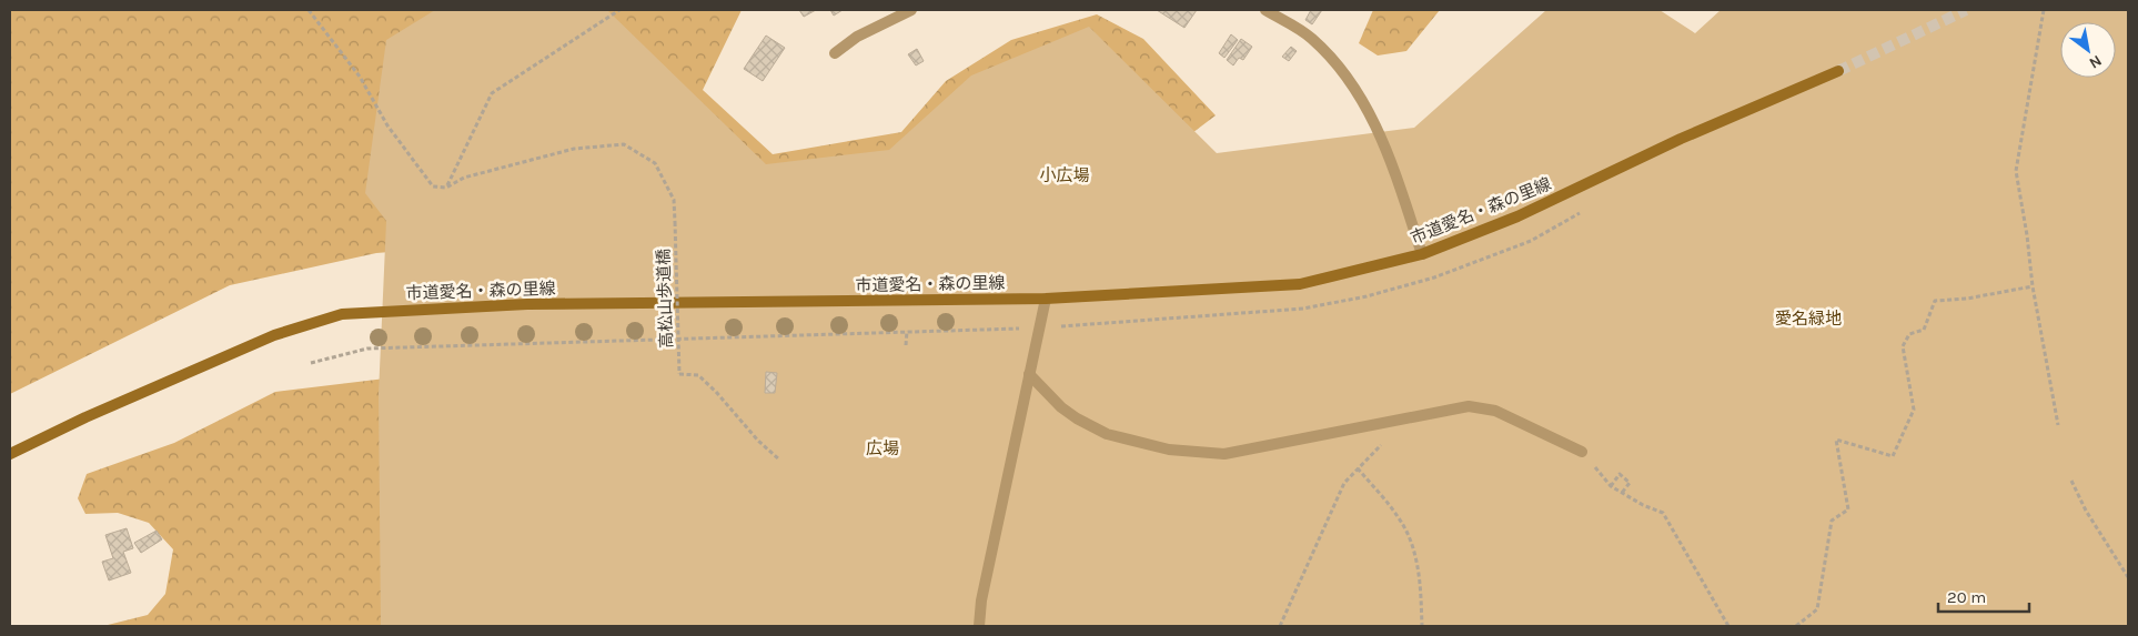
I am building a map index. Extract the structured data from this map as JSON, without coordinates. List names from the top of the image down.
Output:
{
  "streets": {
    "street": ["市道愛名・森の里線"],
    "path": ["高松山歩道橋"]
  },
  "parks": ["小広場", "愛名緑地", "広場"],
  "scale_bar": "20 m",
  "north": "bottom right"
}
